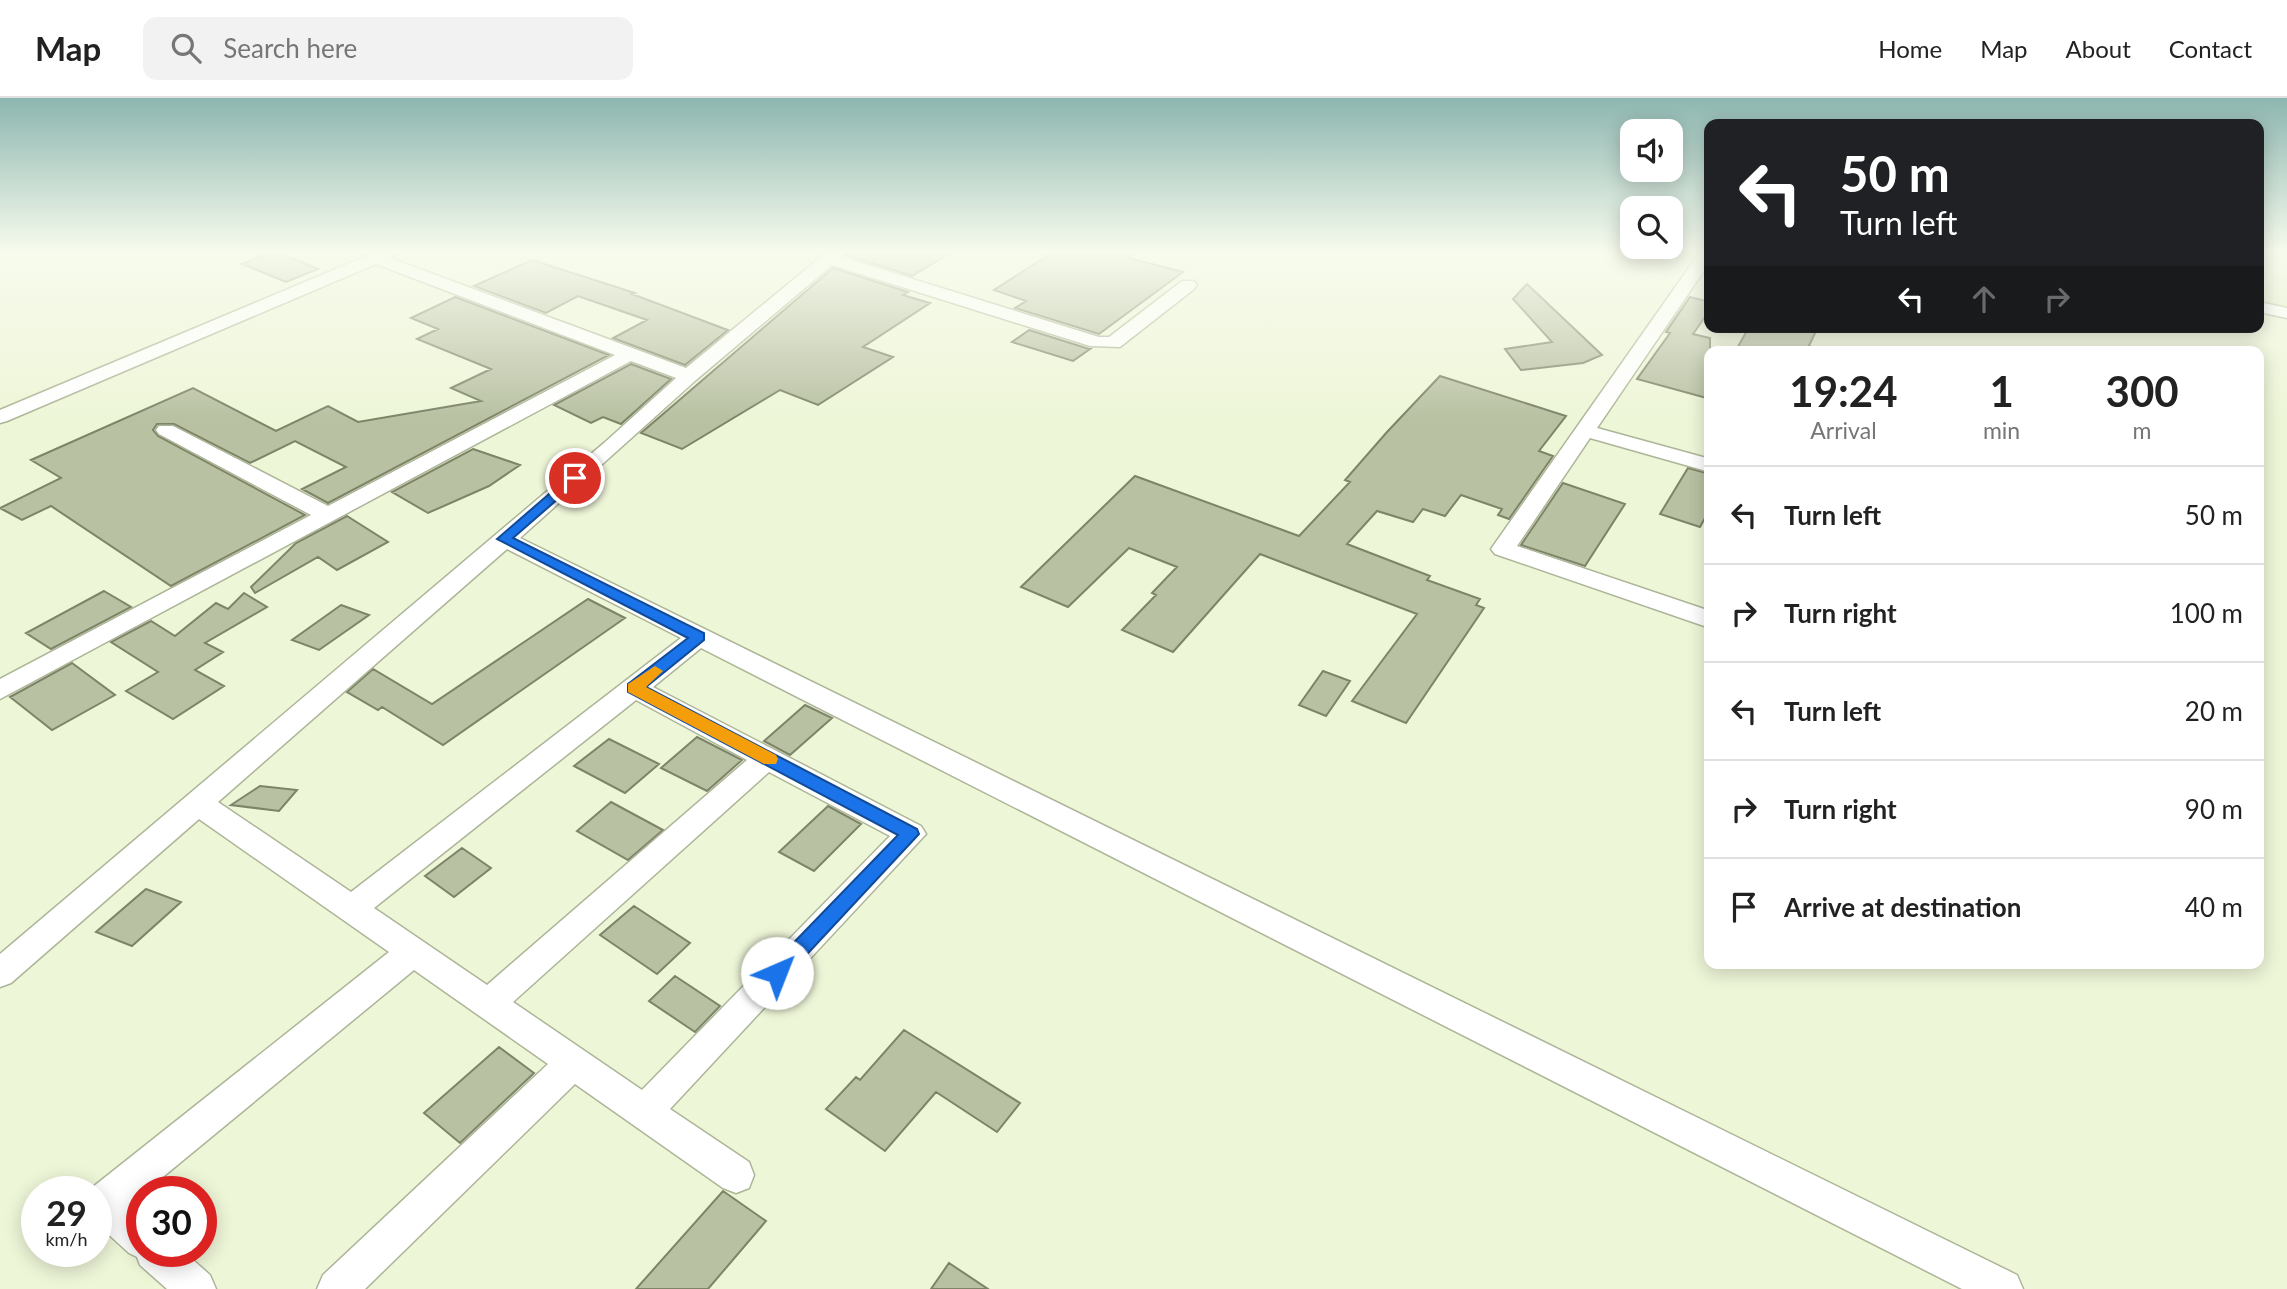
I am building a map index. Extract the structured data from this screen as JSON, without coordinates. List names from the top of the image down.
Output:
{
  "page": {
    "header": "Map",
    "search": "Search here",
    "nav": [
      "Home",
      "Map",
      "About",
      "Contact"
    ],
    "turn": ["50 m", "Turn left"],
    "eta": [
      "19:24",
      "Arrival",
      "1",
      "min",
      "300",
      "m"
    ],
    "list": [
      {
        "name": "Turn left",
        "value": "50 m"
      },
      {
        "name": "Turn right",
        "value": "100 m"
      },
      {
        "name": "Turn left",
        "value": "20 m"
      },
      {
        "name": "Turn right",
        "value": "90 m"
      },
      {
        "name": "Arrive at destination",
        "value": "40 m"
      }
    ],
    "speed": "29 km/h",
    "limit": "30"
  }
}
